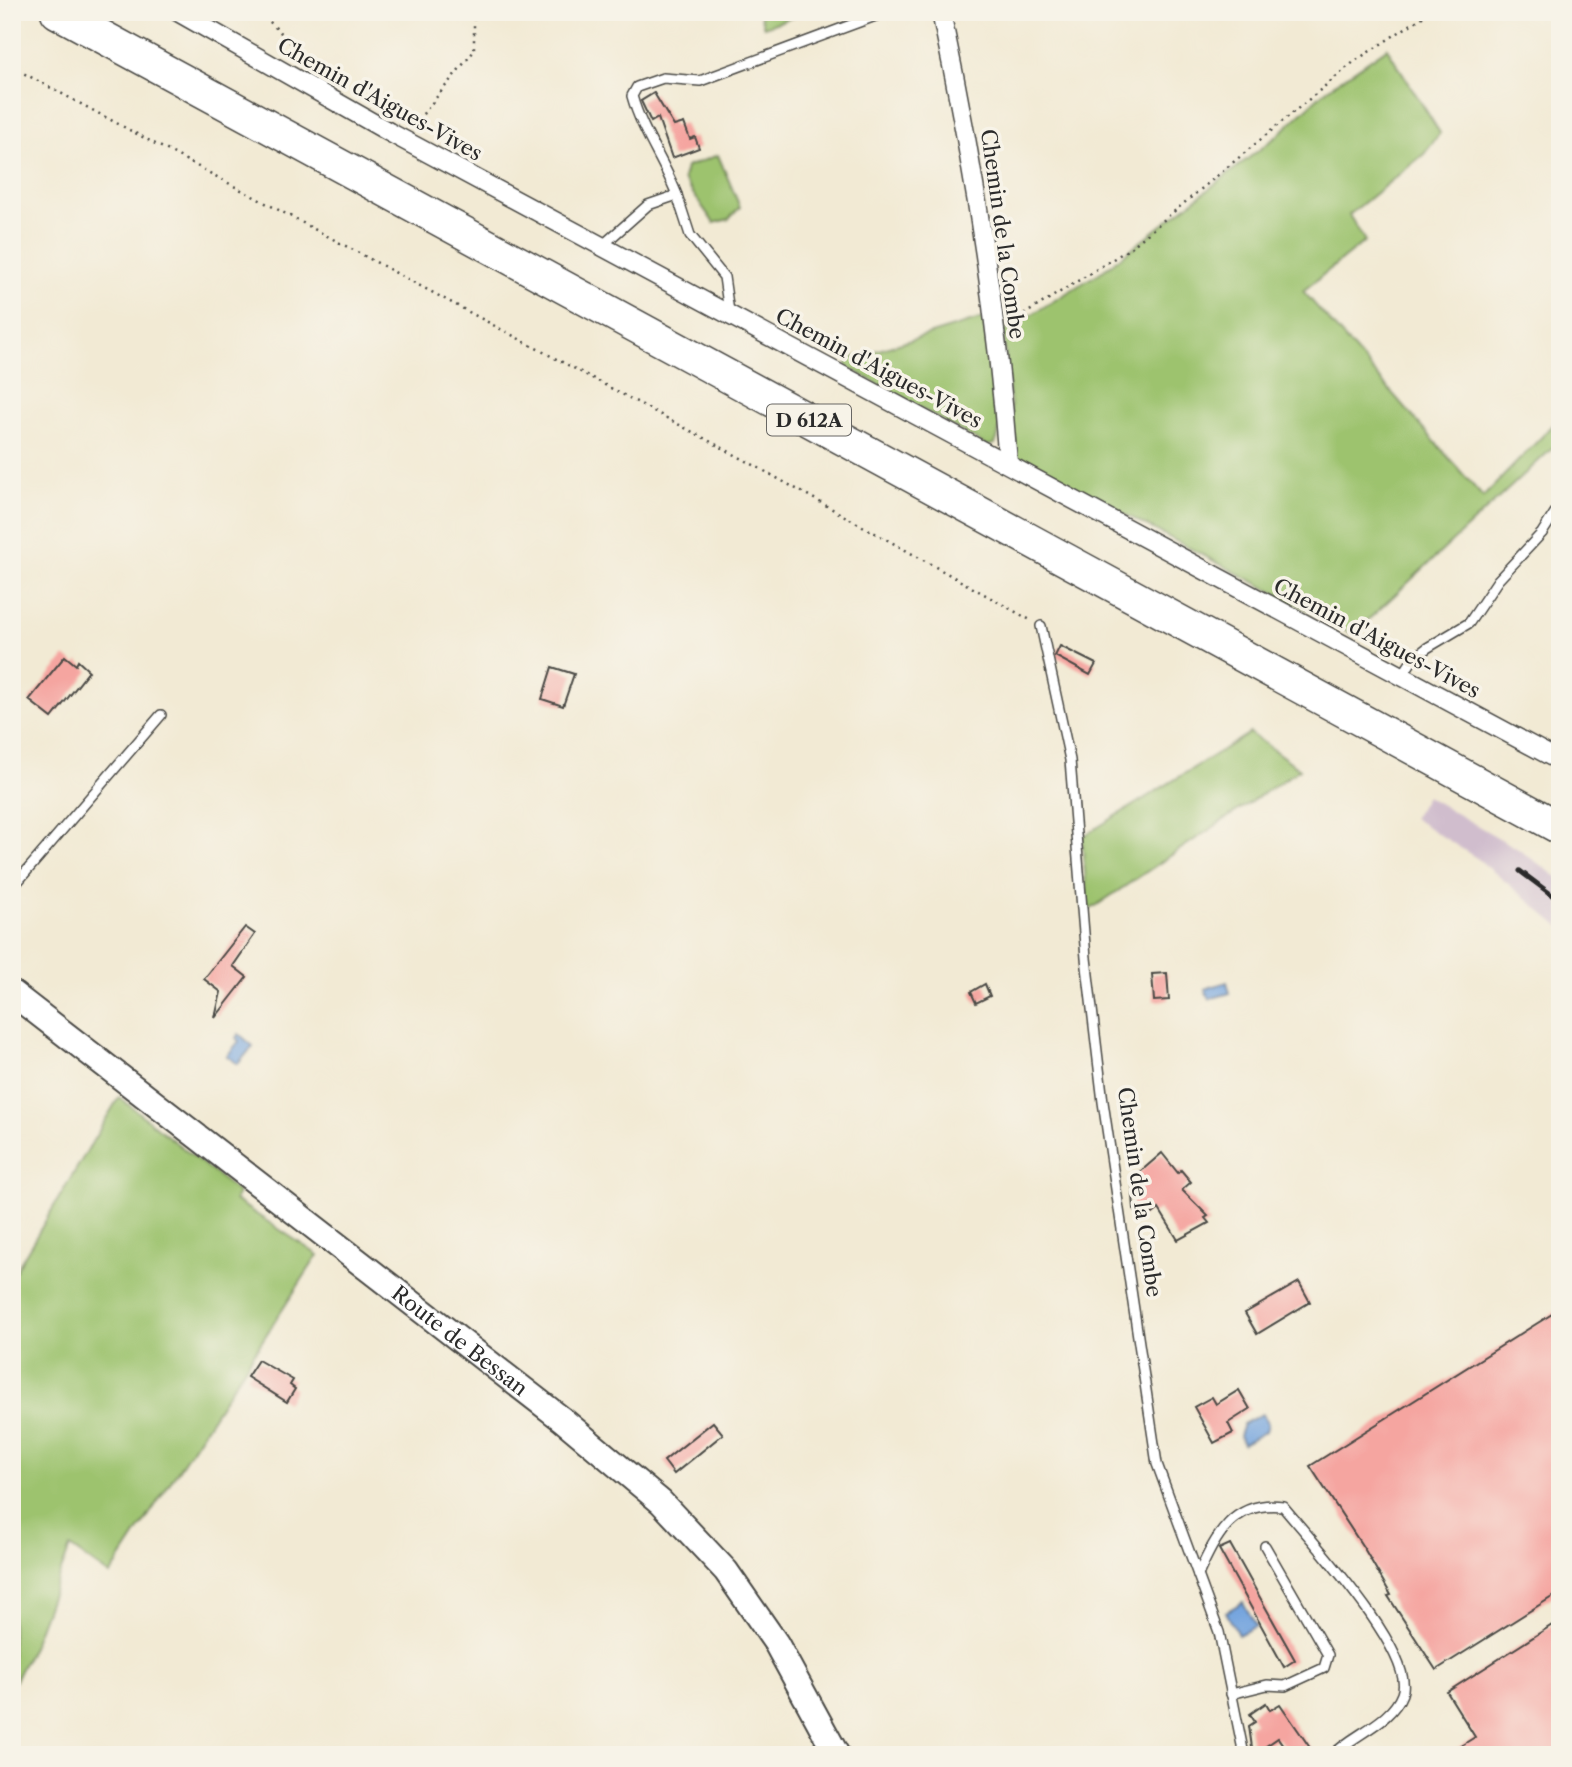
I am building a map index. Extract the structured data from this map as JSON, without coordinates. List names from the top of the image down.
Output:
{
  "streets": {
    "highway": ["D 612A"],
    "street": ["Chemin d'Aigues-Vives", "Chemin de la Combe", "Route de Bessan"]
  },
  "crossings": [
    ["Chemin d'Aigues-Vives", "Chemin de la Combe"]
  ]
}
